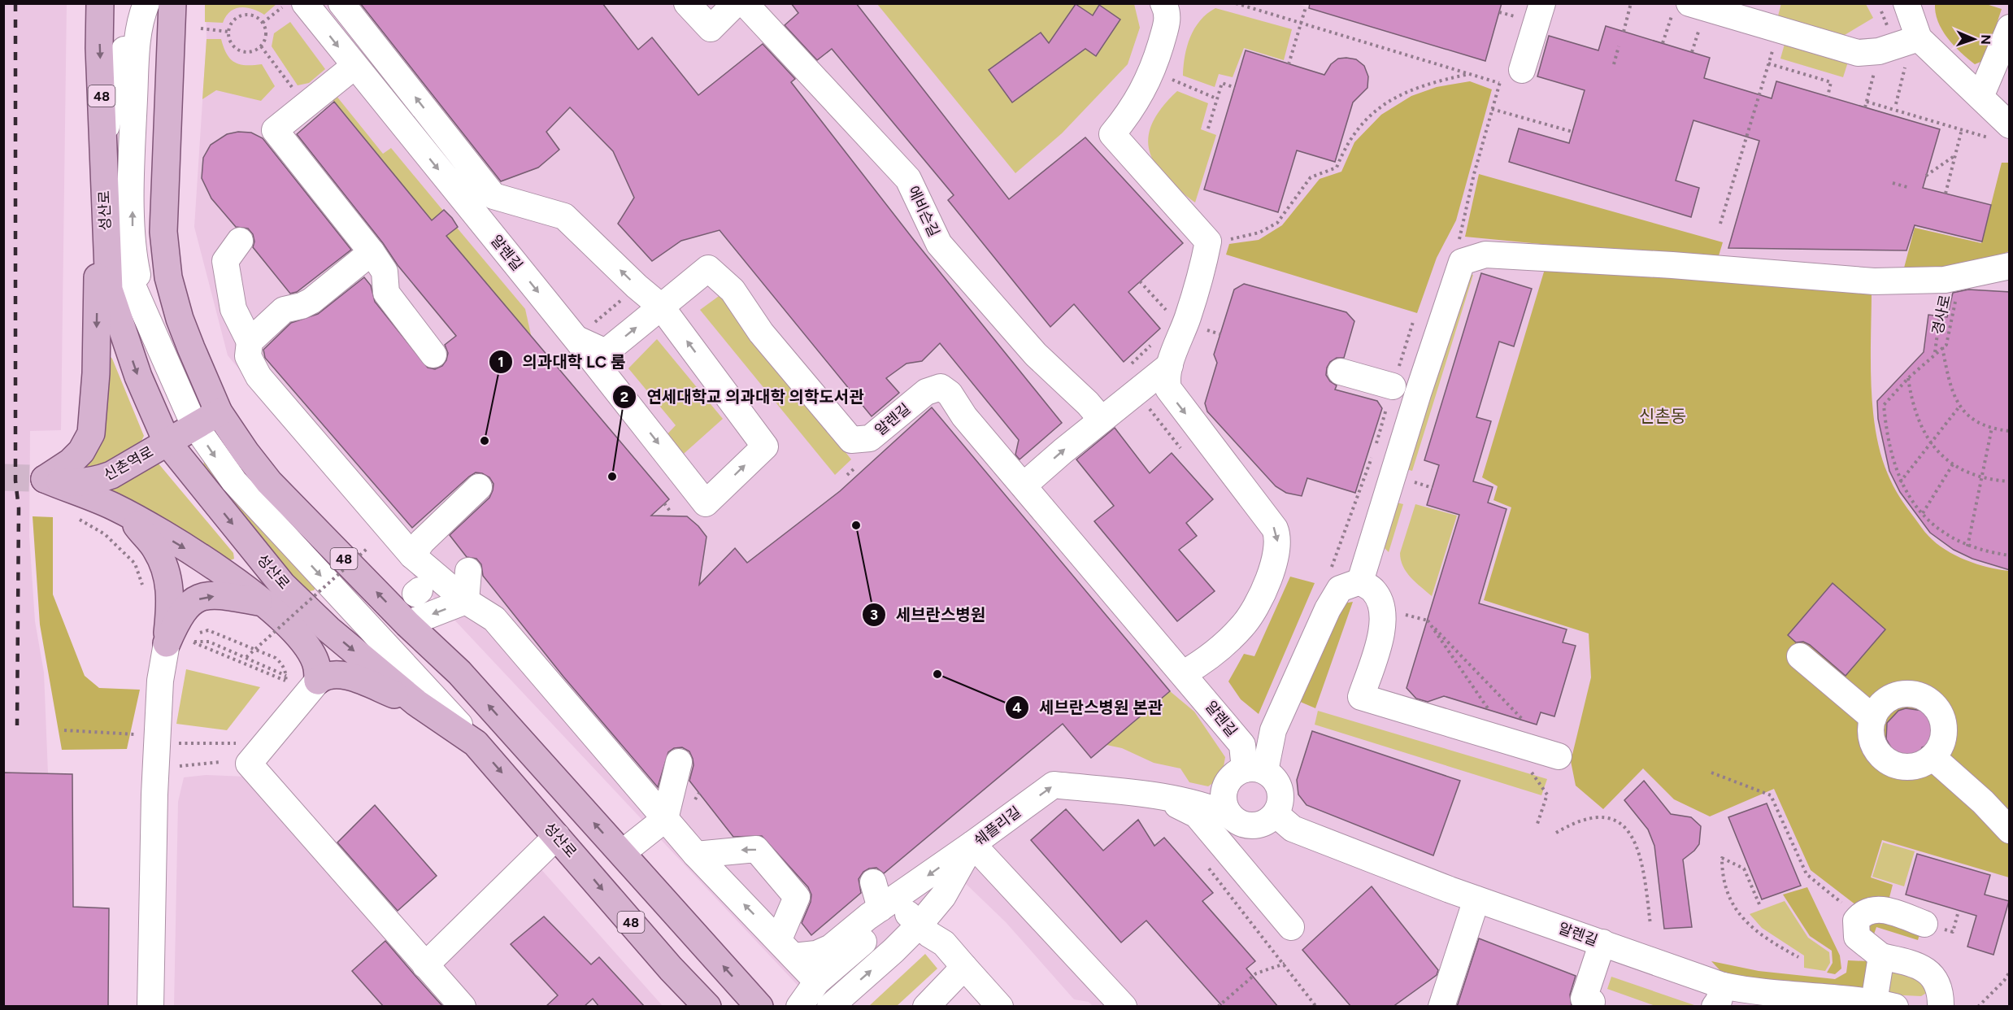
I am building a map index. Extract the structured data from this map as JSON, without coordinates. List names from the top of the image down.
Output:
{
  "streets": {
    "main road": ["48", "성산로", "신촌역로"],
    "street": ["에비슨길", "알렌길", "쉐플리길"],
    "path": ["경사로"]
  },
  "crossings": [
    ["48", "신촌역로"],
    ["성산로", "신촌역로"],
    ["알렌길", "쉐플리길"]
  ],
  "districts": ["신촌동"],
  "places": [
    "의과대학 LC 룸",
    "연세대학교 의과대학 의학도서관",
    "세브란스병원",
    "세브란스병원 본관"
  ],
  "north": "right"
}
